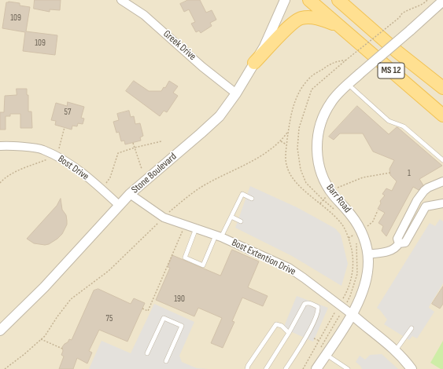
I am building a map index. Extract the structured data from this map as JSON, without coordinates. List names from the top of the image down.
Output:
{
  "streets": {
    "main road": ["MS 12"],
    "street": [
      "Greek Drive",
      "Bost Drive",
      "Stone Boulevard",
      "Barr Road",
      "Bost Extention Drive"
    ]
  },
  "crossings": [
    ["Greek Drive", "Stone Boulevard"],
    ["Bost Drive", "Stone Boulevard"],
    ["Stone Boulevard", "Bost Extention Drive"],
    ["Barr Road", "Bost Extention Drive"]
  ],
  "house_numbers": [
    "109",
    "109",
    "57",
    "1",
    "190",
    "75"
  ]
}
